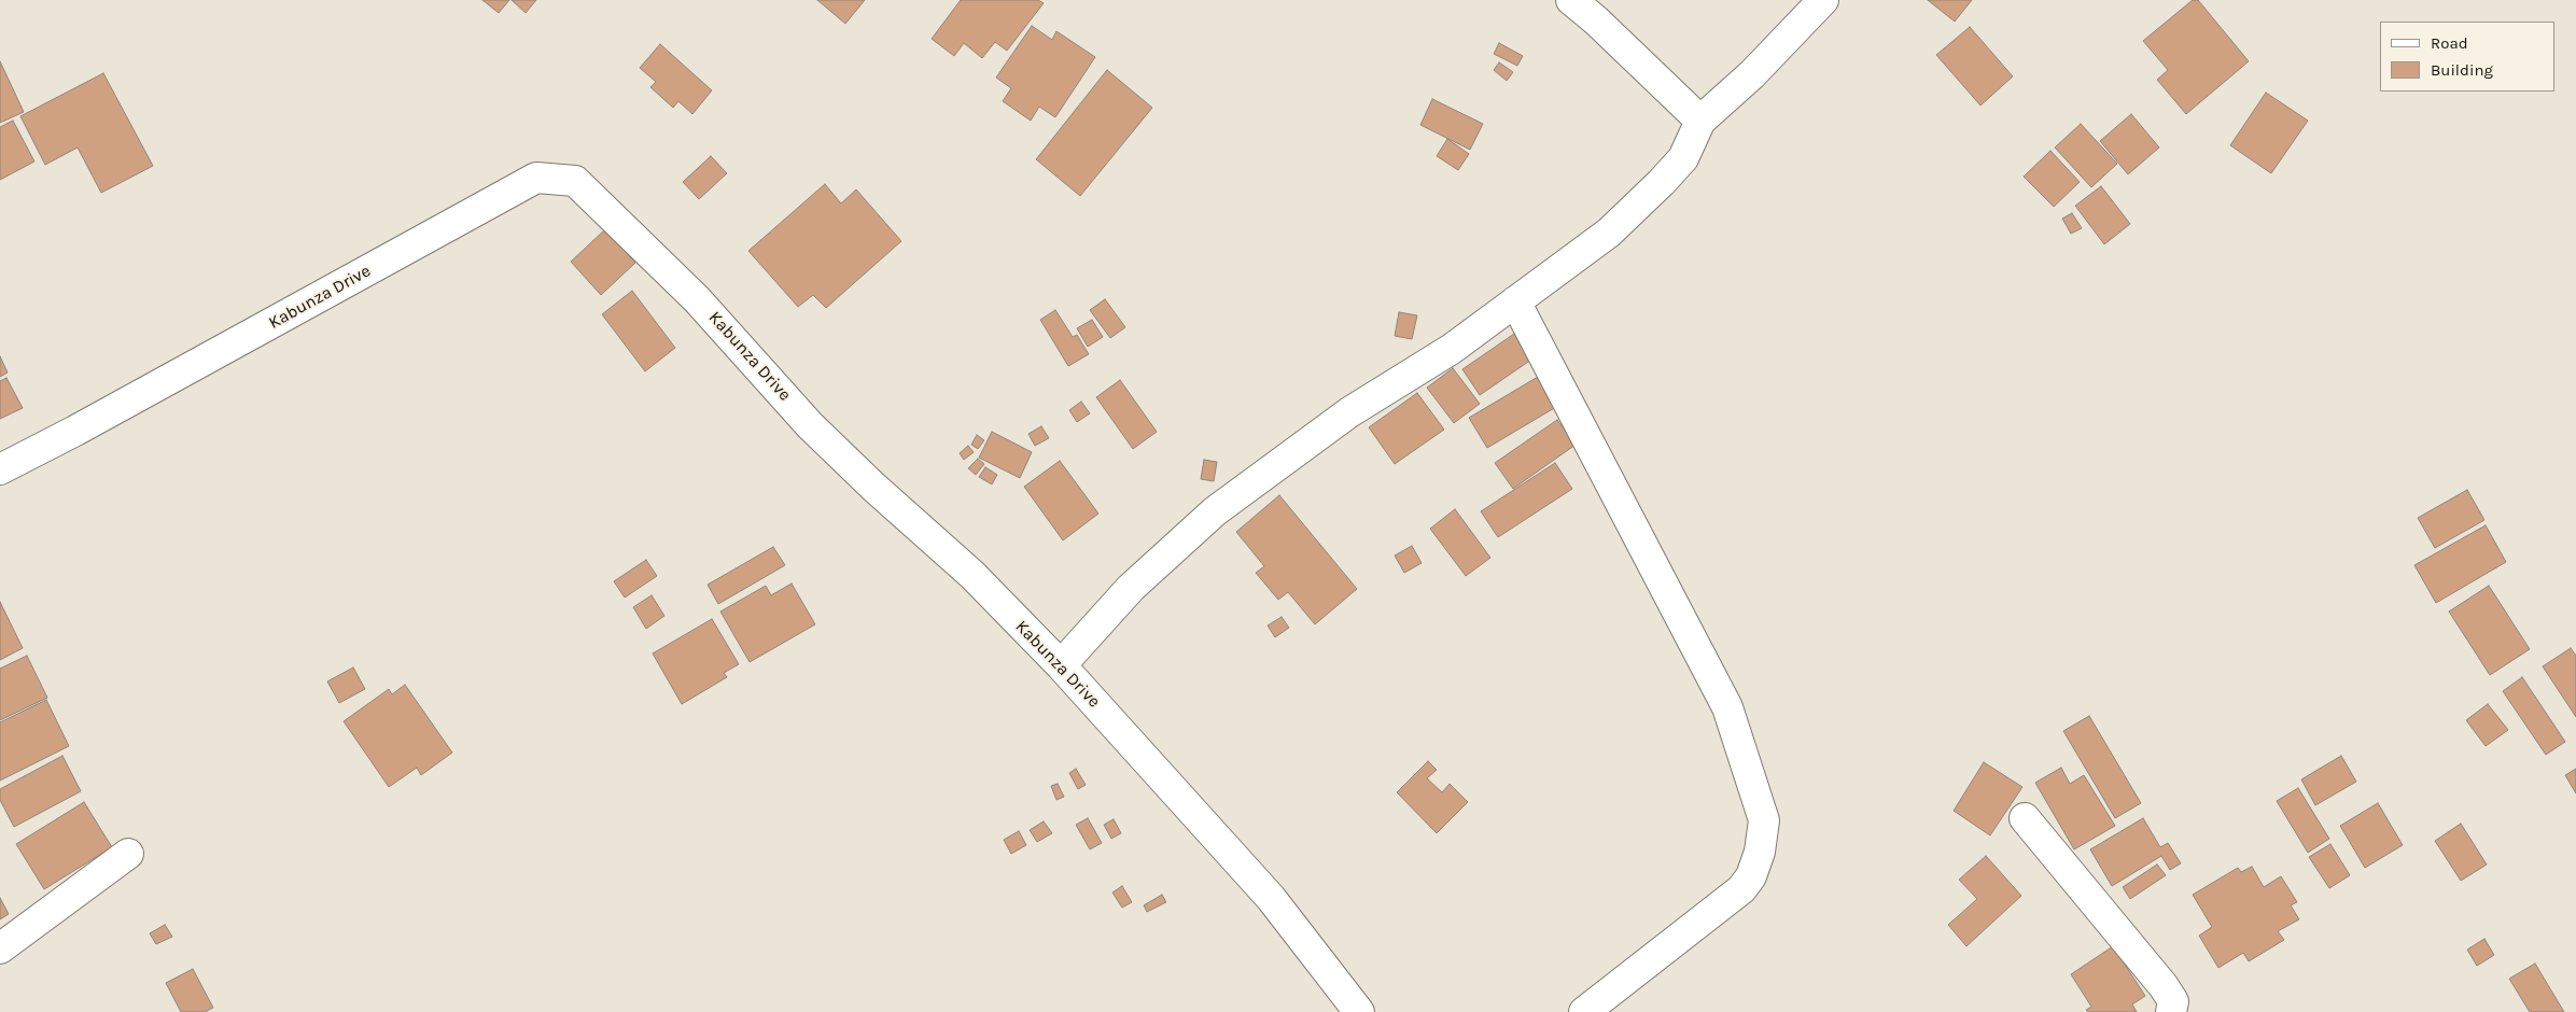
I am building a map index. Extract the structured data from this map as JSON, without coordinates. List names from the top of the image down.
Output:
{
  "streets": {
    "street": ["Kabunza Drive"]
  },
  "legend": ["Road", "Building"]
}
